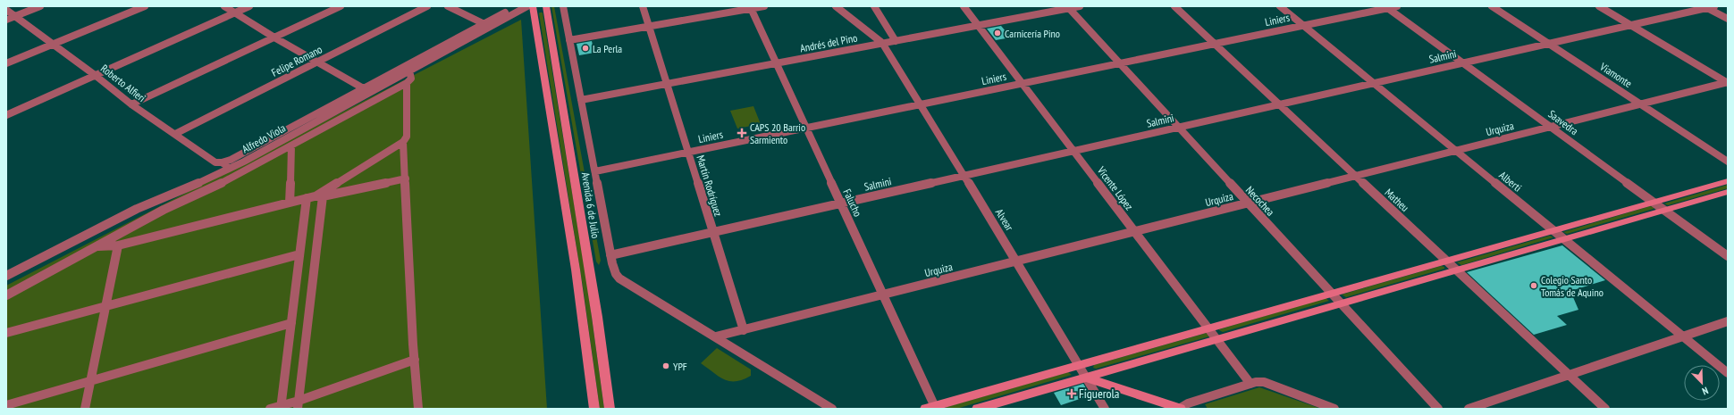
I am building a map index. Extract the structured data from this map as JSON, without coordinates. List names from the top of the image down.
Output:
{
  "streets": {
    "main road": ["Avenida 6 de Julio"],
    "street": [
      "Liniers",
      "Andrés del Pino",
      "Salmini",
      "Felipe Romano",
      "Viamonte",
      "Roberto Alfieri",
      "Saavedra",
      "Urquiza",
      "Alfredo Viola",
      "Alberti",
      "Martín Rodríguez",
      "Vicente López",
      "Matheu",
      "Necochea",
      "Falucho",
      "Alvear"
    ]
  },
  "crossings": [
    ["Liniers", "Saavedra"],
    ["Liniers", "Alberti"],
    ["Liniers", "Martín Rodríguez"],
    ["Liniers", "Vicente López"],
    ["Liniers", "Matheu"],
    ["Liniers", "Necochea"],
    ["Liniers", "Falucho"],
    ["Liniers", "Alvear"],
    ["Andrés del Pino", "Martín Rodríguez"],
    ["Andrés del Pino", "Vicente López"],
    ["Andrés del Pino", "Necochea"],
    ["Andrés del Pino", "Falucho"],
    ["Andrés del Pino", "Alvear"],
    ["Salmini", "Viamonte"],
    ["Salmini", "Saavedra"],
    ["Salmini", "Alberti"],
    ["Salmini", "Martín Rodríguez"],
    ["Salmini", "Vicente López"],
    ["Salmini", "Matheu"],
    ["Salmini", "Necochea"],
    ["Salmini", "Falucho"],
    ["Salmini", "Alvear"],
    ["Felipe Romano", "Roberto Alfieri"],
    ["Viamonte", "Urquiza"],
    ["Roberto Alfieri", "Alfredo Viola"],
    ["Saavedra", "Urquiza"],
    ["Urquiza", "Alberti"],
    ["Urquiza", "Martín Rodríguez"],
    ["Urquiza", "Vicente López"],
    ["Urquiza", "Matheu"],
    ["Urquiza", "Necochea"],
    ["Urquiza", "Falucho"],
    ["Urquiza", "Alvear"]
  ],
  "places": {
    "other": [
      "Carnicería Pino",
      "La Perla",
      "Colegio Santo Tomás de Aquino",
      "YPF"
    ],
    "health": ["CAPS 20 Barrio Sarmiento", "Figuerola"]
  },
  "north": "bottom right"
}
